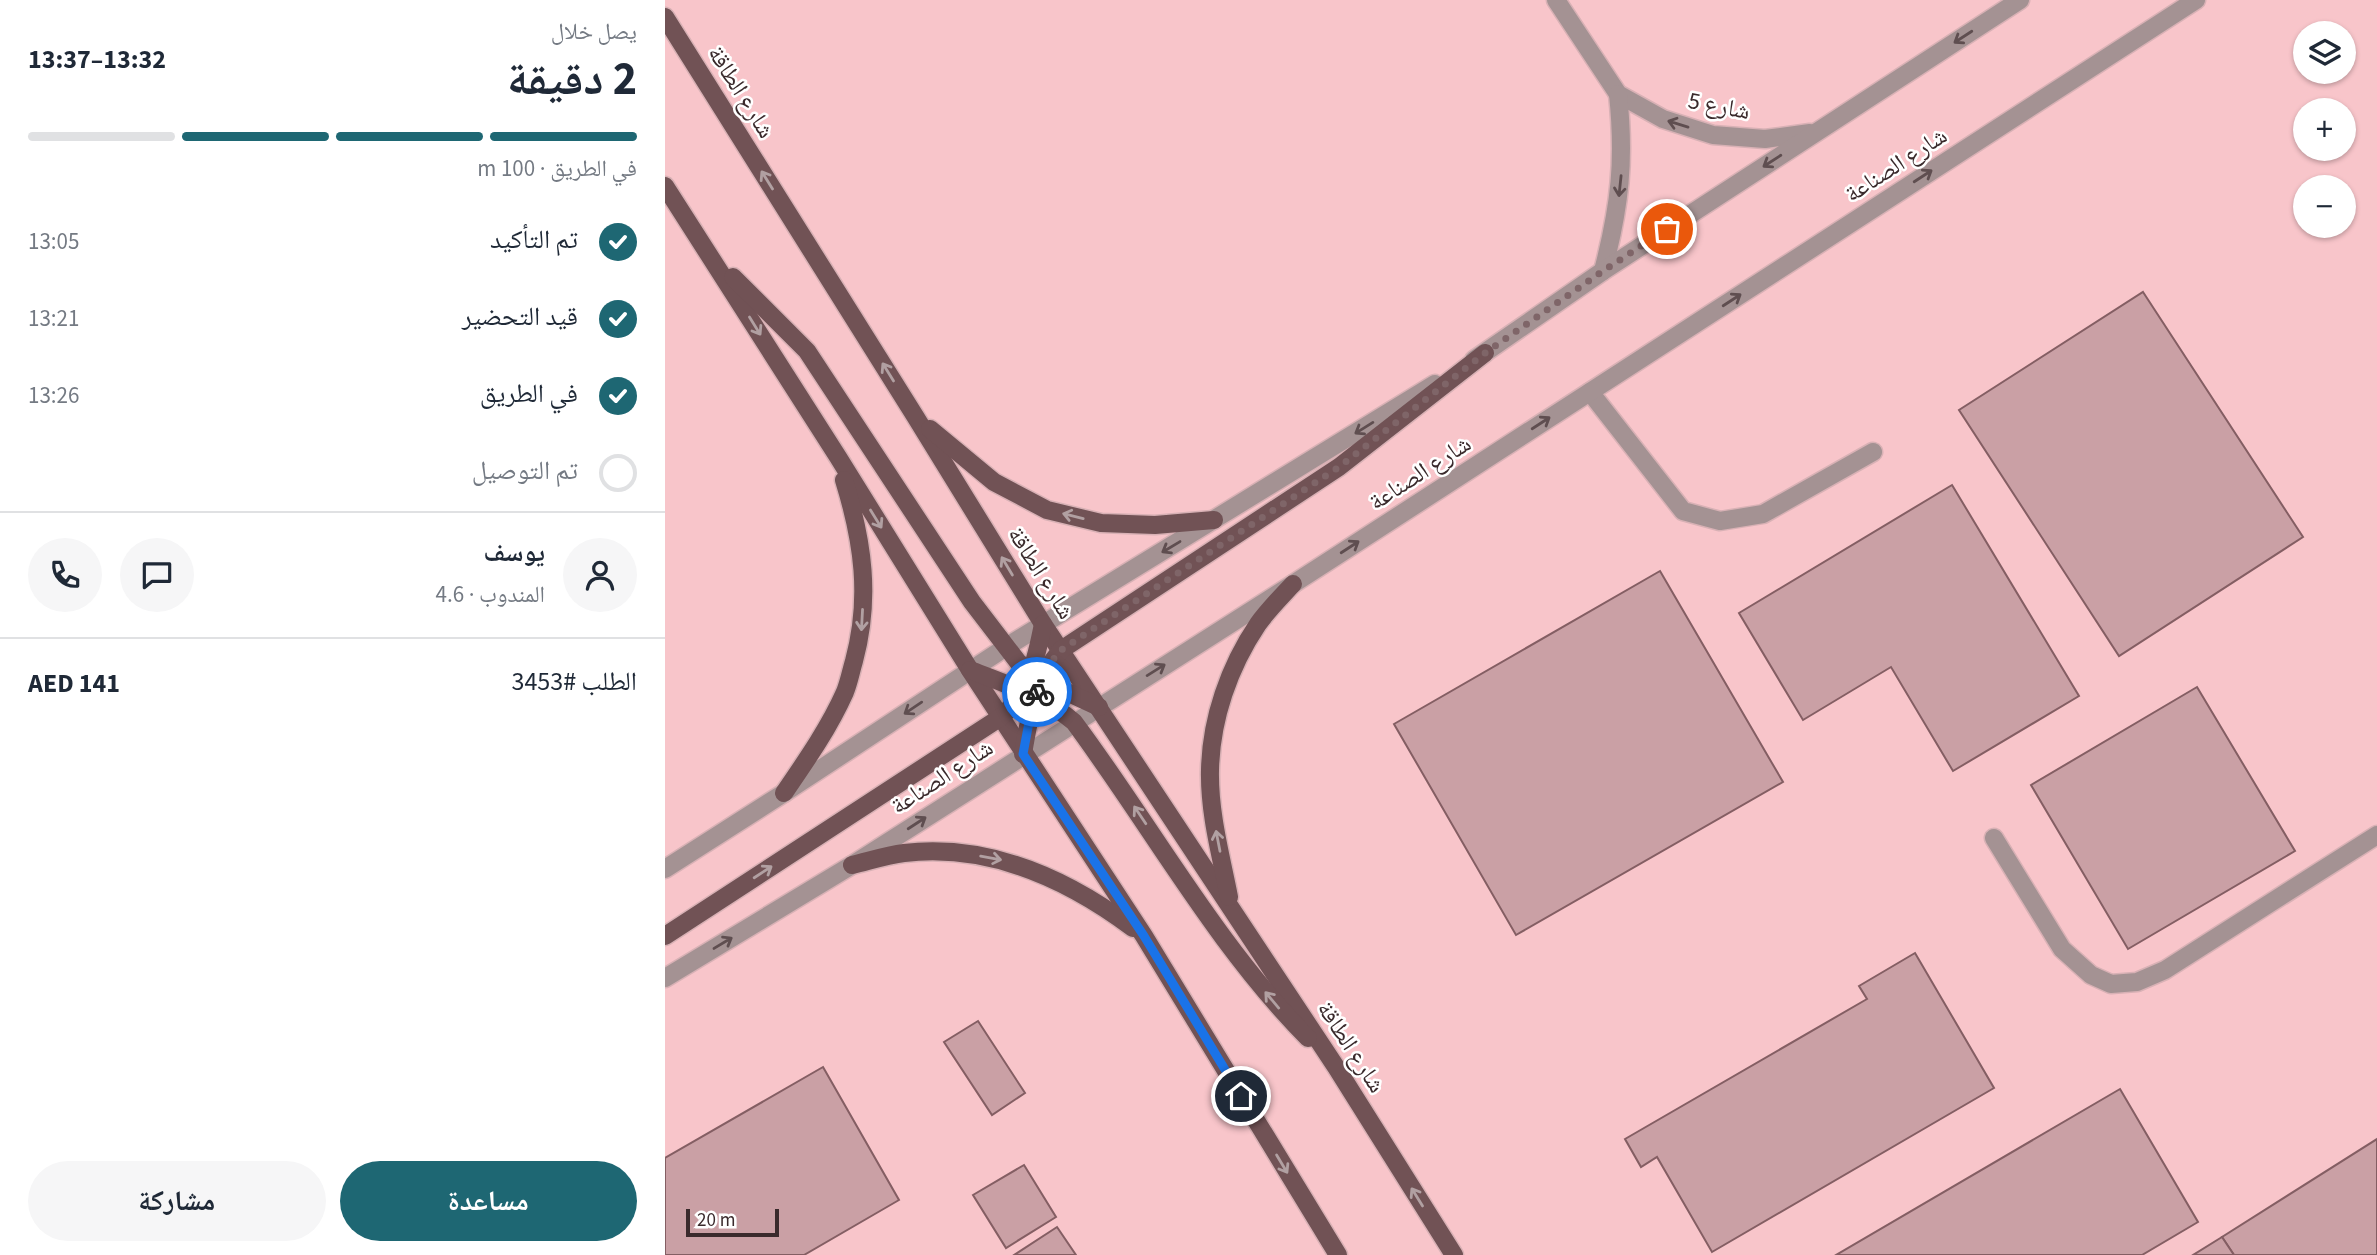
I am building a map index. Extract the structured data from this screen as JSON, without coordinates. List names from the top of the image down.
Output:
{
  "streets": {
    "main road": ["شارع الطاقة"],
    "street": ["شارع 5", "شارع الصناعة"]
  },
  "crossings": [
    ["شارع الطاقة", "شارع الصناعة"]
  ],
  "scale_bar": "20 m",
  "page": {
    "heading": ["2 دقيقة", "يصل خلال", "13:32–13:37"],
    "panel": [
      "يوسف",
      "المندوب · 4.6",
      "الطلب #3453",
      "AED 141"
    ],
    "map_buttons": ["+", "−"],
    "bar": "في الطريق · 100 m",
    "list": [
      ["تم التأكيد", "13:05"],
      ["قيد التحضير", "13:21"],
      ["في الطريق", "13:26"],
      "تم التوصيل"
    ],
    "buttons": ["مساعدة", "مشاركة"],
    "scale": "20 m"
  }
}
